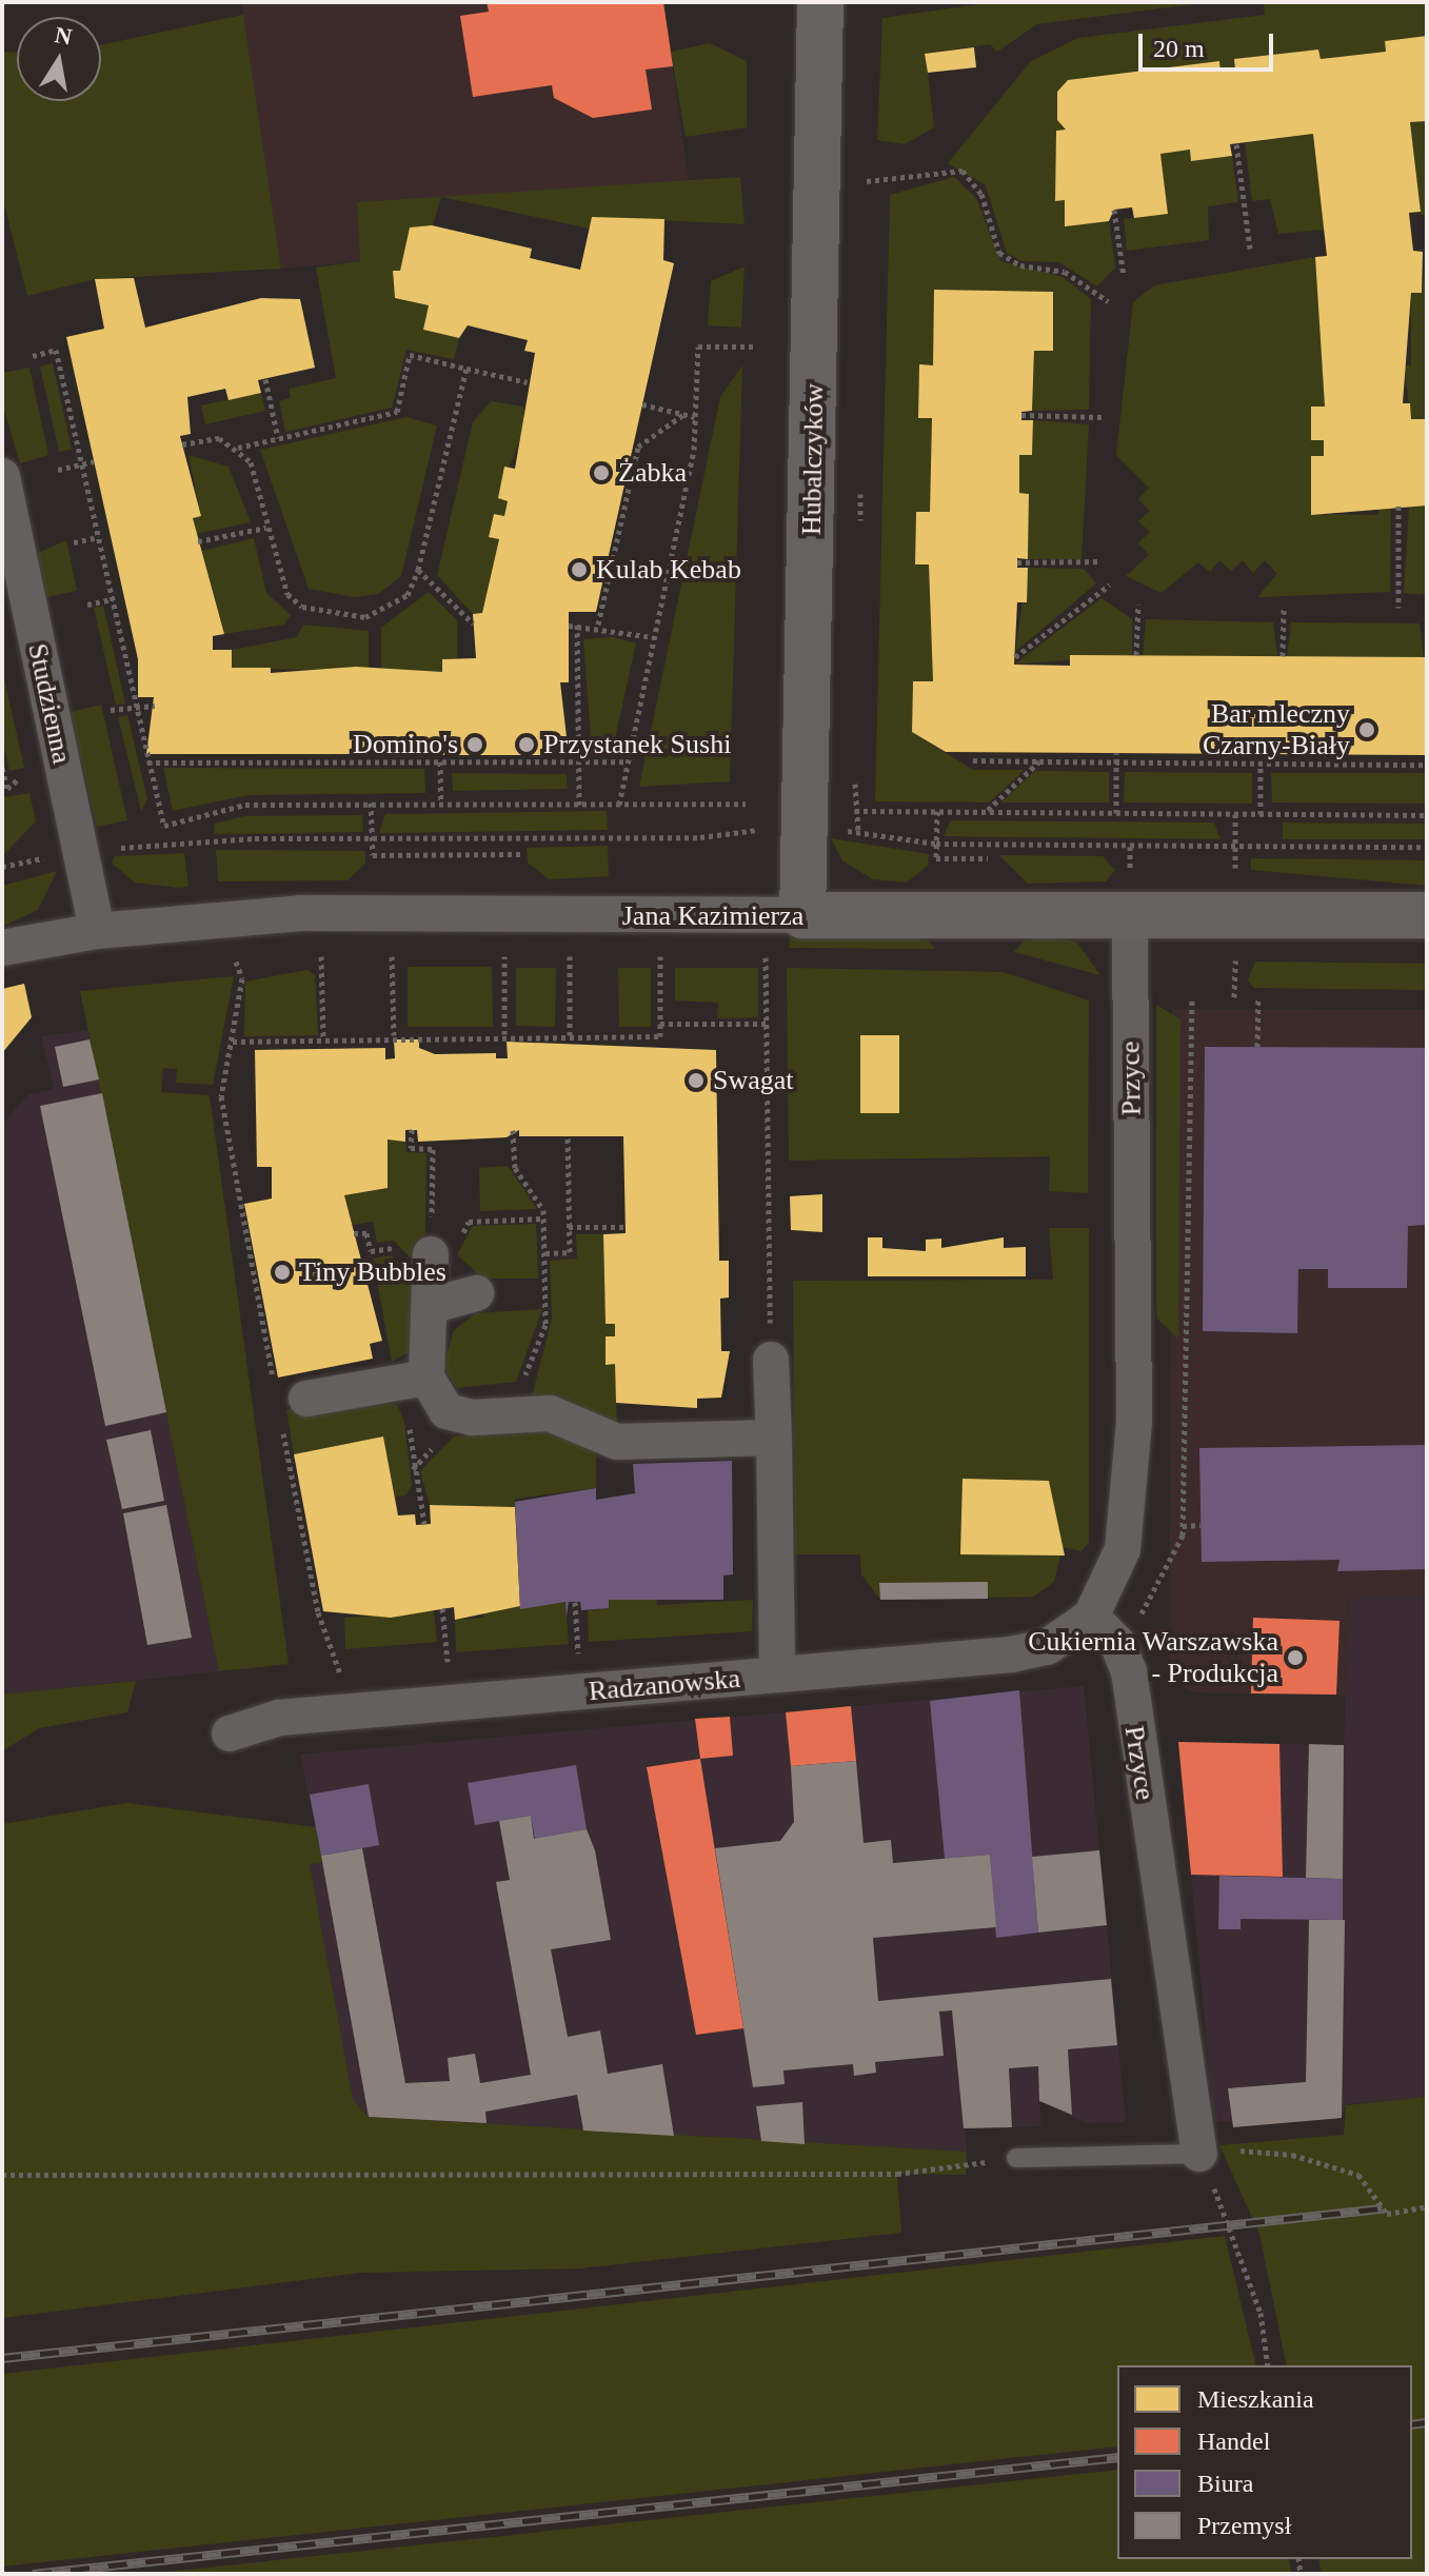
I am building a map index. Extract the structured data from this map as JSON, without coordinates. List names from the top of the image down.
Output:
{
  "streets": {
    "street": [
      "Hubalczyków",
      "Studzienna",
      "Jana Kazimierza",
      "Przyce",
      "Radzanowska"
    ]
  },
  "crossings": [
    ["Hubalczyków", "Jana Kazimierza"],
    ["Studzienna", "Jana Kazimierza"],
    ["Jana Kazimierza", "Przyce"],
    ["Przyce", "Radzanowska"]
  ],
  "places": [
    "Żabka",
    "Kulab Kebab",
    "Bar mleczny Czarny-Biały",
    "Domino's",
    "Przystanek Sushi",
    "Swagat",
    "Tiny Bubbles",
    "Cukiernia Warszawska - Produkcja"
  ],
  "legend": [
    "Mieszkania",
    "Handel",
    "Biura",
    "Przemysł"
  ],
  "scale_bar": "20 m",
  "north": "top"
}
